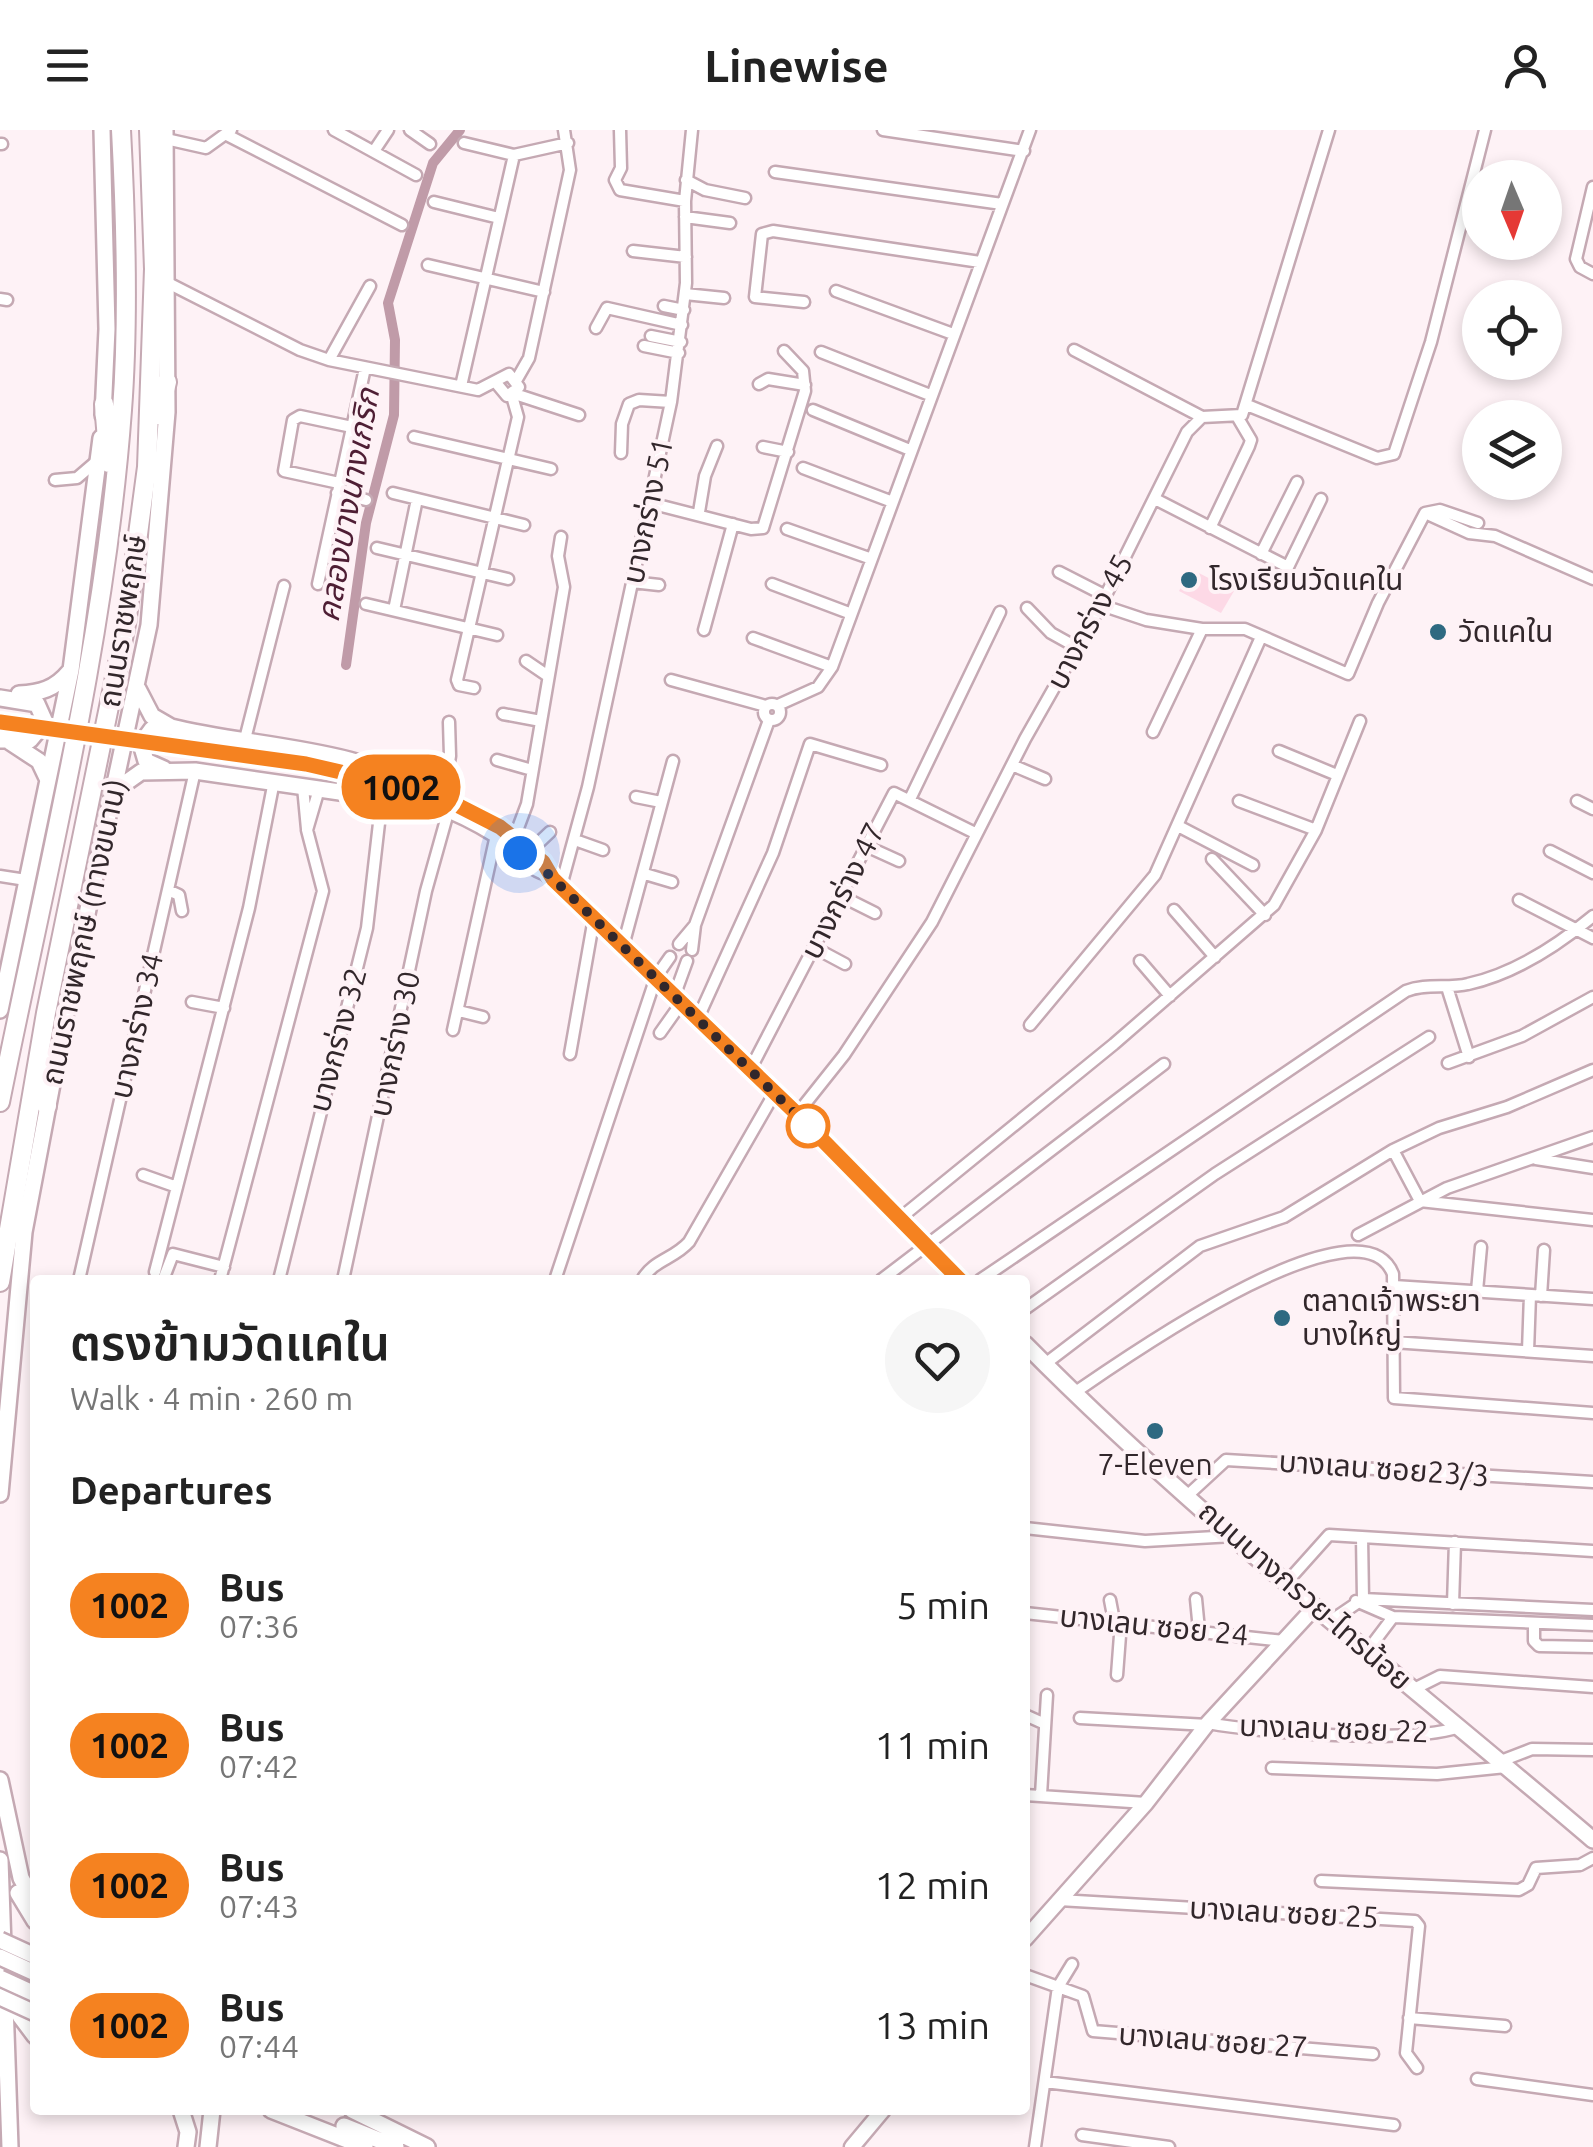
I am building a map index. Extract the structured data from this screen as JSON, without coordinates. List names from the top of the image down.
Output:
{
  "streets": {
    "main road": ["ถนนราชพฤกษ์", "ถนนราชพฤกษ์ (ทางขนาน)", "ถนนบางกรวย-ไทรน้อย"],
    "street": [
      "บางกร่าง 51",
      "บางกร่าง 45",
      "บางกร่าง 47",
      "บางกร่าง 34",
      "บางกร่าง 32",
      "บางกร่าง 30",
      "บางเลน ซอย23/3",
      "บางเลน ซอย 24",
      "บางเลน ซอย 22",
      "บางเลน ซอย 25",
      "บางเลน ซอย 27"
    ]
  },
  "crossings": [
    ["ถนนราชพฤกษ์", "ถนนราชพฤกษ์ (ทางขนาน)"],
    ["บางกร่าง 45", "บางกร่าง 47"],
    ["บางเลน ซอย23/3", "ถนนบางกรวย-ไทรน้อย"],
    ["ถนนบางกรวย-ไทรน้อย", "บางเลน ซอย 22"]
  ],
  "water": ["คลองบางนางเกริก"],
  "places": [
    "โรงเรียนวัดแคใน",
    "วัดแคใน",
    "ตลาดเจ้าพระยา บางใหญ่",
    "7-Eleven"
  ],
  "lines": ["bus line 1002"],
  "north": "bottom",
  "page": {
    "header": "Linewise",
    "on_map": "1002",
    "heading": [
      ["ตรงข้ามวัดแคใน", "Walk · 4 min · 260 m"],
      "Departures"
    ],
    "list": [
      {
        "mark": "1002",
        "name": "Bus",
        "note": "07:36",
        "value": "5 min"
      },
      {
        "mark": "1002",
        "name": "Bus",
        "note": "07:42",
        "value": "11 min"
      },
      {
        "mark": "1002",
        "name": "Bus",
        "note": "07:43",
        "value": "12 min"
      },
      {
        "mark": "1002",
        "name": "Bus",
        "note": "07:44",
        "value": "13 min"
      }
    ]
  }
}
